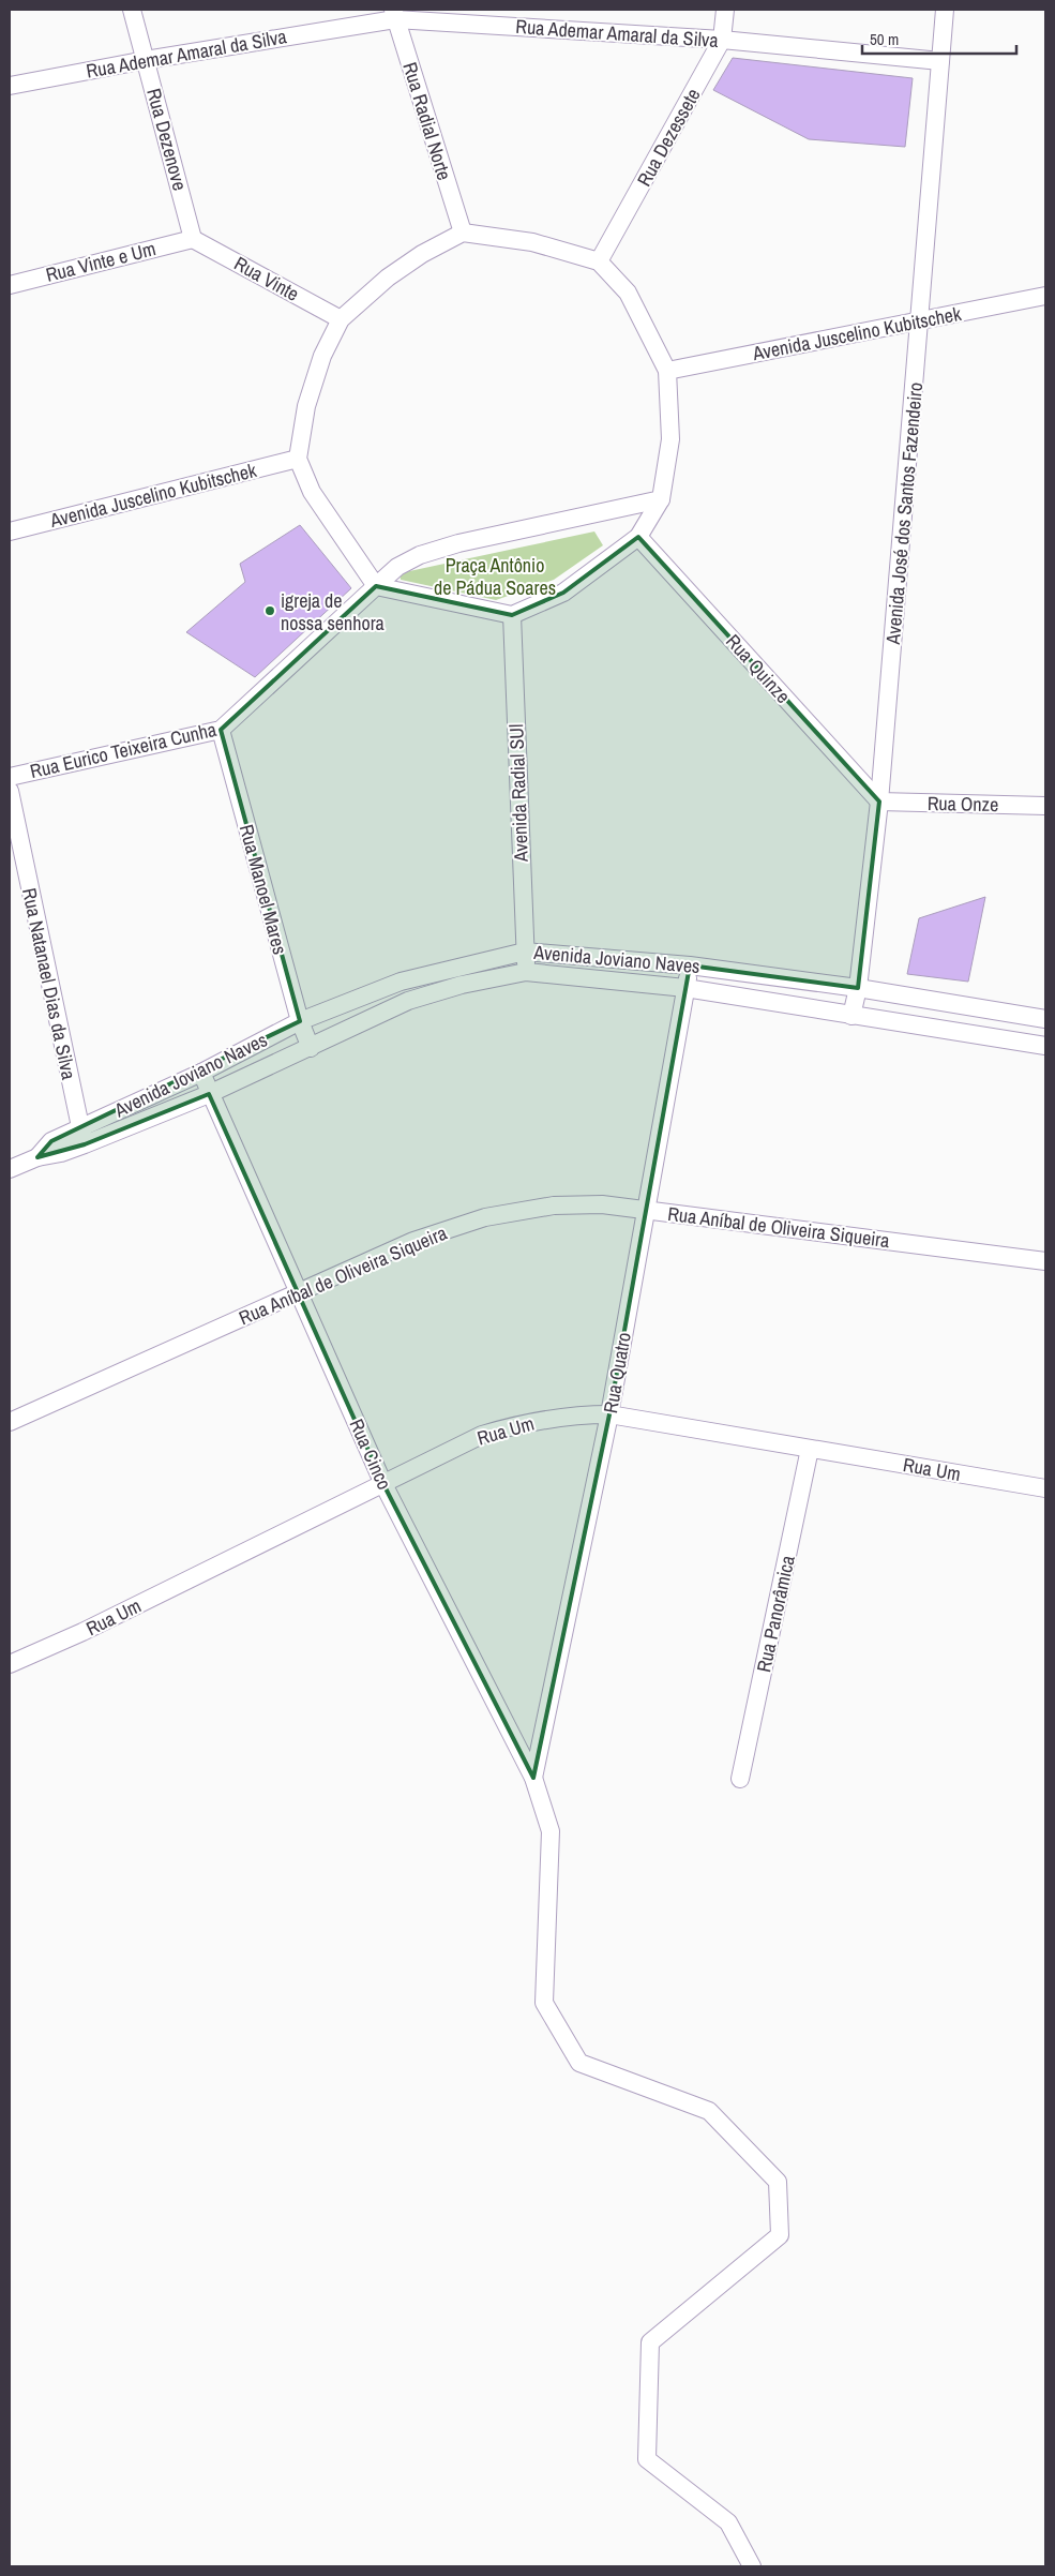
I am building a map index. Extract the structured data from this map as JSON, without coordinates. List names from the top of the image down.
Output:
{
  "streets": {
    "street": [
      "Rua Ademar Amaral da Silva",
      "Rua Radial Norte",
      "Rua Dezessete",
      "Rua Dezenove",
      "Rua Vinte e Um",
      "Rua Vinte",
      "Avenida Juscelino Kubitschek",
      "Avenida José dos Santos Fazendeiro",
      "Rua Quinze",
      "Rua Eurico Teixeira Cunha",
      "Avenida Radial SUl",
      "Rua Onze",
      "Rua Manoel Mares",
      "Avenida Joviano Naves",
      "Rua Natanael Dias da Silva",
      "Rua Aníbal de Oliveira Siqueira",
      "Rua Quatro",
      "Rua Um",
      "Rua Cinco",
      "Rua Panorâmica"
    ]
  },
  "crossings": [
    ["Rua Ademar Amaral da Silva", "Rua Radial Norte"],
    ["Rua Ademar Amaral da Silva", "Rua Dezessete"],
    ["Rua Ademar Amaral da Silva", "Rua Dezenove"],
    ["Rua Ademar Amaral da Silva", "Avenida José dos Santos Fazendeiro"],
    ["Rua Dezenove", "Rua Vinte e Um"],
    ["Rua Dezenove", "Rua Vinte"],
    ["Rua Vinte e Um", "Rua Vinte"],
    ["Avenida Juscelino Kubitschek", "Avenida José dos Santos Fazendeiro"],
    ["Avenida José dos Santos Fazendeiro", "Rua Quinze"],
    ["Avenida José dos Santos Fazendeiro", "Rua Onze"],
    ["Avenida José dos Santos Fazendeiro", "Avenida Joviano Naves"],
    ["Rua Quinze", "Rua Onze"],
    ["Rua Eurico Teixeira Cunha", "Rua Manoel Mares"],
    ["Avenida Radial SUl", "Avenida Joviano Naves"],
    ["Rua Manoel Mares", "Avenida Joviano Naves"],
    ["Avenida Joviano Naves", "Rua Natanael Dias da Silva"],
    ["Avenida Joviano Naves", "Rua Quatro"],
    ["Avenida Joviano Naves", "Rua Cinco"],
    ["Rua Aníbal de Oliveira Siqueira", "Rua Quatro"],
    ["Rua Aníbal de Oliveira Siqueira", "Rua Cinco"],
    ["Rua Quatro", "Rua Um"],
    ["Rua Quatro", "Rua Cinco"],
    ["Rua Um", "Rua Cinco"],
    ["Rua Um", "Rua Panorâmica"]
  ],
  "parks": ["Praça Antônio de Pádua Soares"],
  "places": ["igreja de nossa senhora"],
  "scale_bar": "50 m"
}
